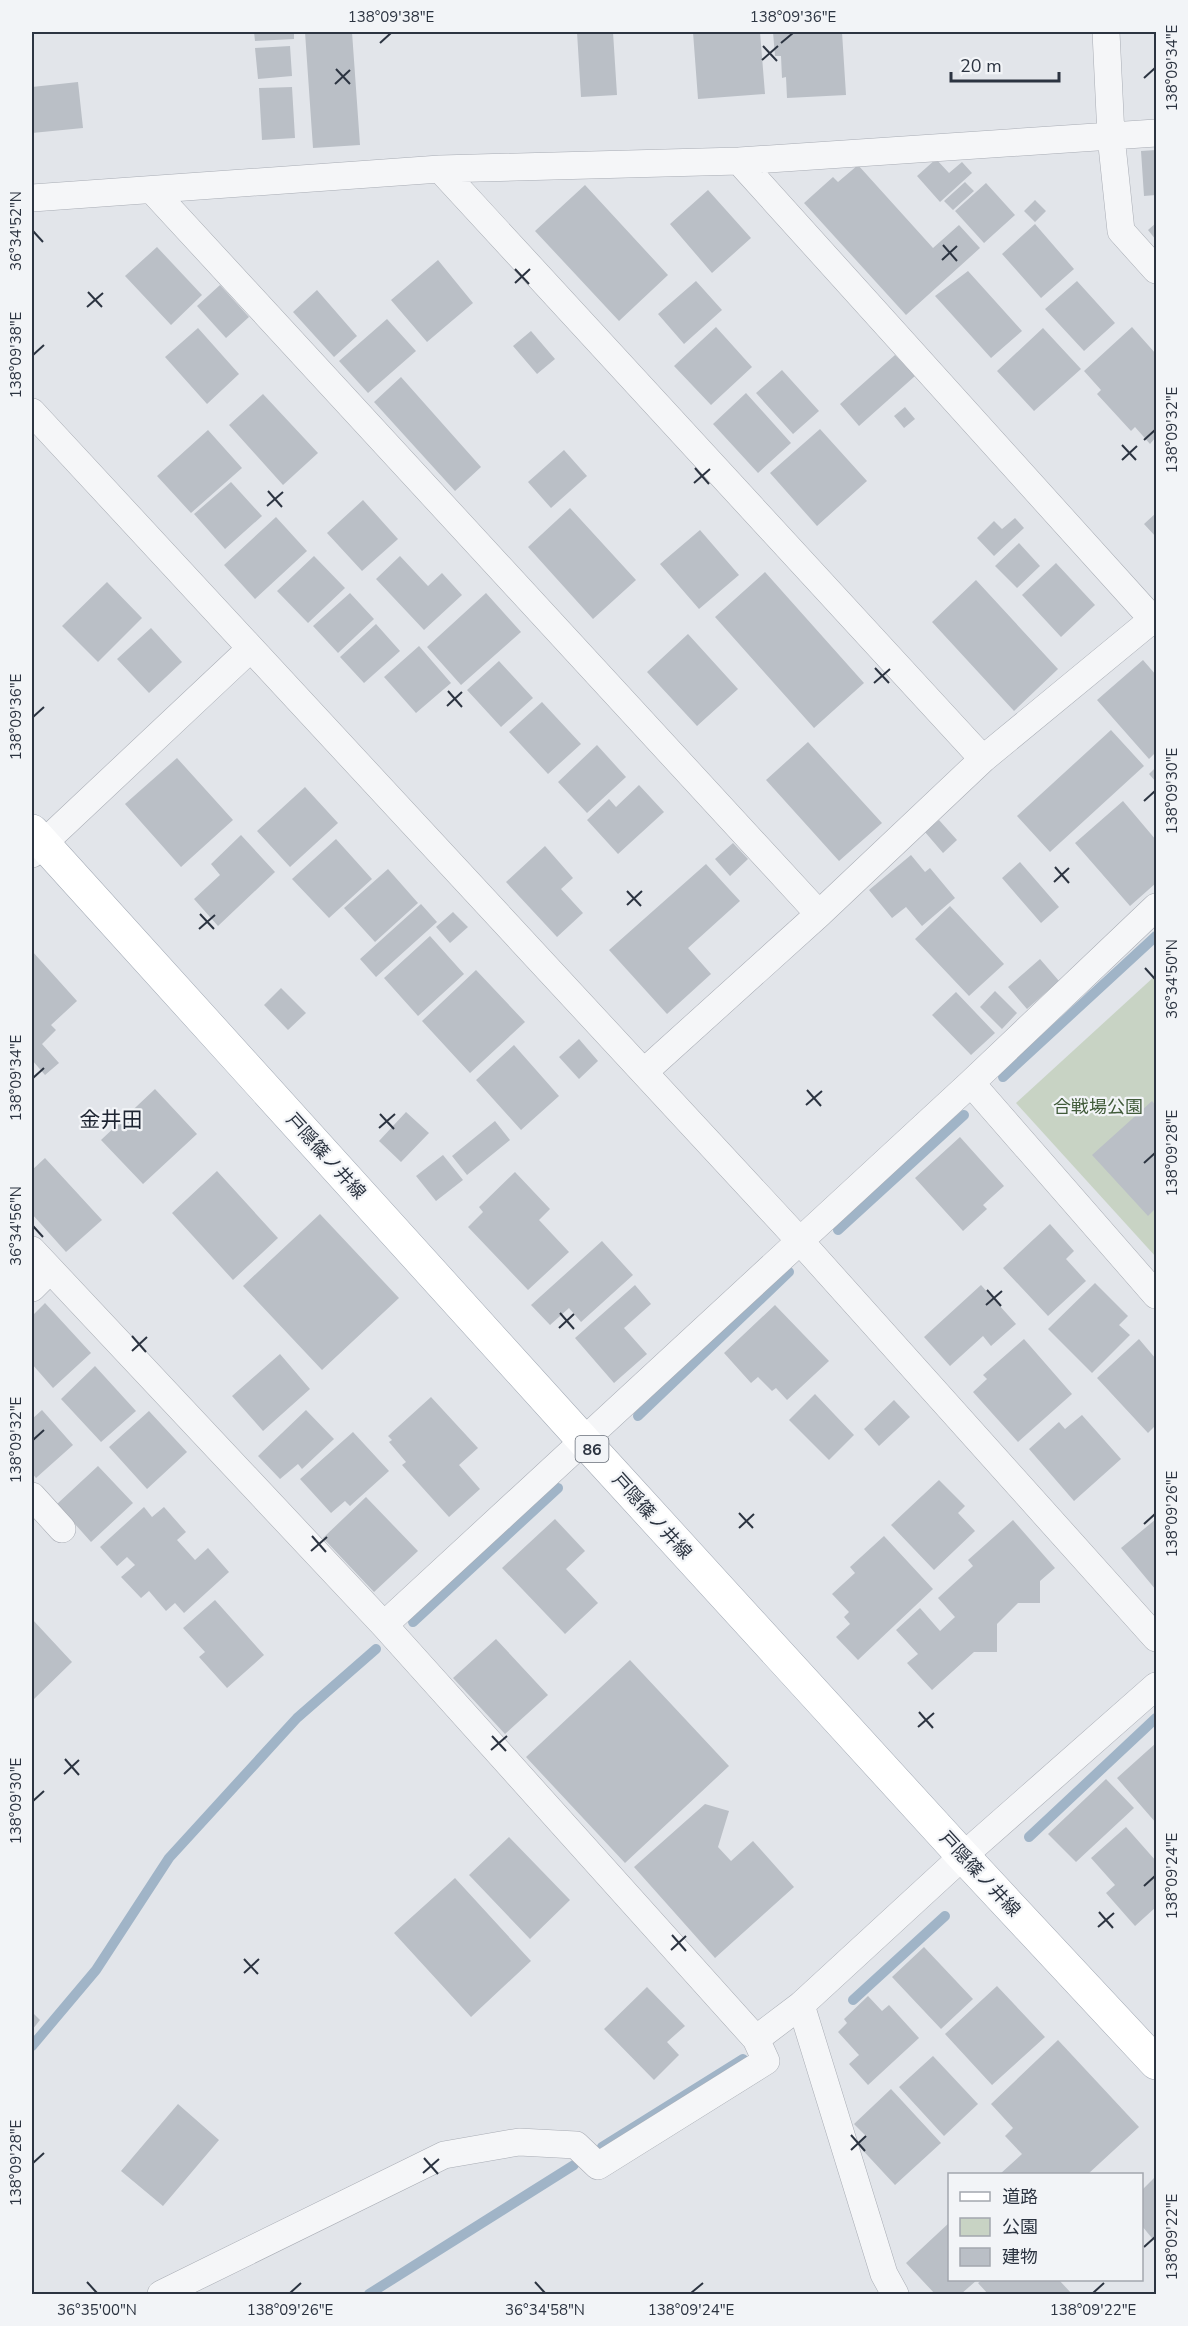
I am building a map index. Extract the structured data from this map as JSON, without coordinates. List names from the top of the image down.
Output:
{
  "streets": {
    "main road": ["戸隠篠ノ井線", "86"]
  },
  "districts": ["金井田"],
  "parks": ["合戦場公園"],
  "legend": ["道路", "公園", "建物"],
  "scale_bar": "20 m",
  "coordinates": [
    "138°09'38\"E",
    "138°09'36\"E",
    "138°09'34\"E",
    "36°34'52\"N",
    "138°09'32\"E",
    "138°09'30\"E",
    "36°34'50\"N",
    "138°09'28\"E",
    "36°34'56\"N",
    "138°09'26\"E",
    "138°09'24\"E",
    "138°09'22\"E",
    "36°35'00\"N",
    "36°34'58\"N"
  ]
}
